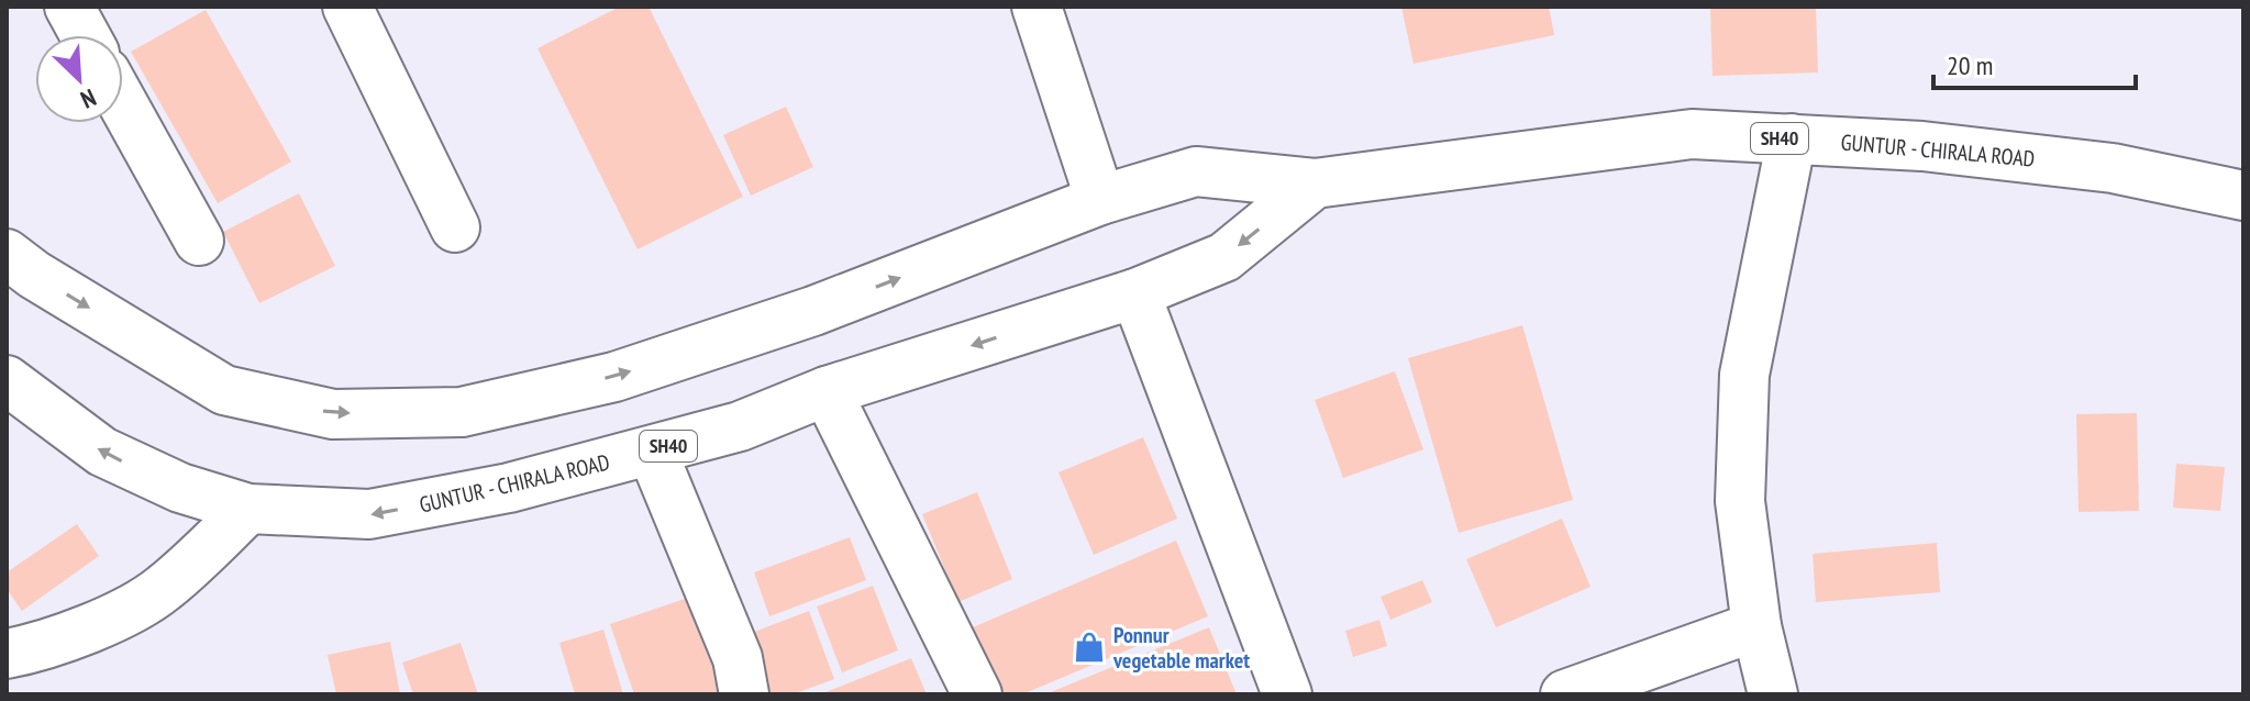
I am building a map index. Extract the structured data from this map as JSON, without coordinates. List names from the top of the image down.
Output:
{
  "streets": {
    "main road": ["SH40", "GUNTUR - CHIRALA ROAD"]
  },
  "places": {
    "shop": ["Ponnur vegetable market"]
  },
  "scale_bar": "20 m",
  "north": "bottom right"
}
